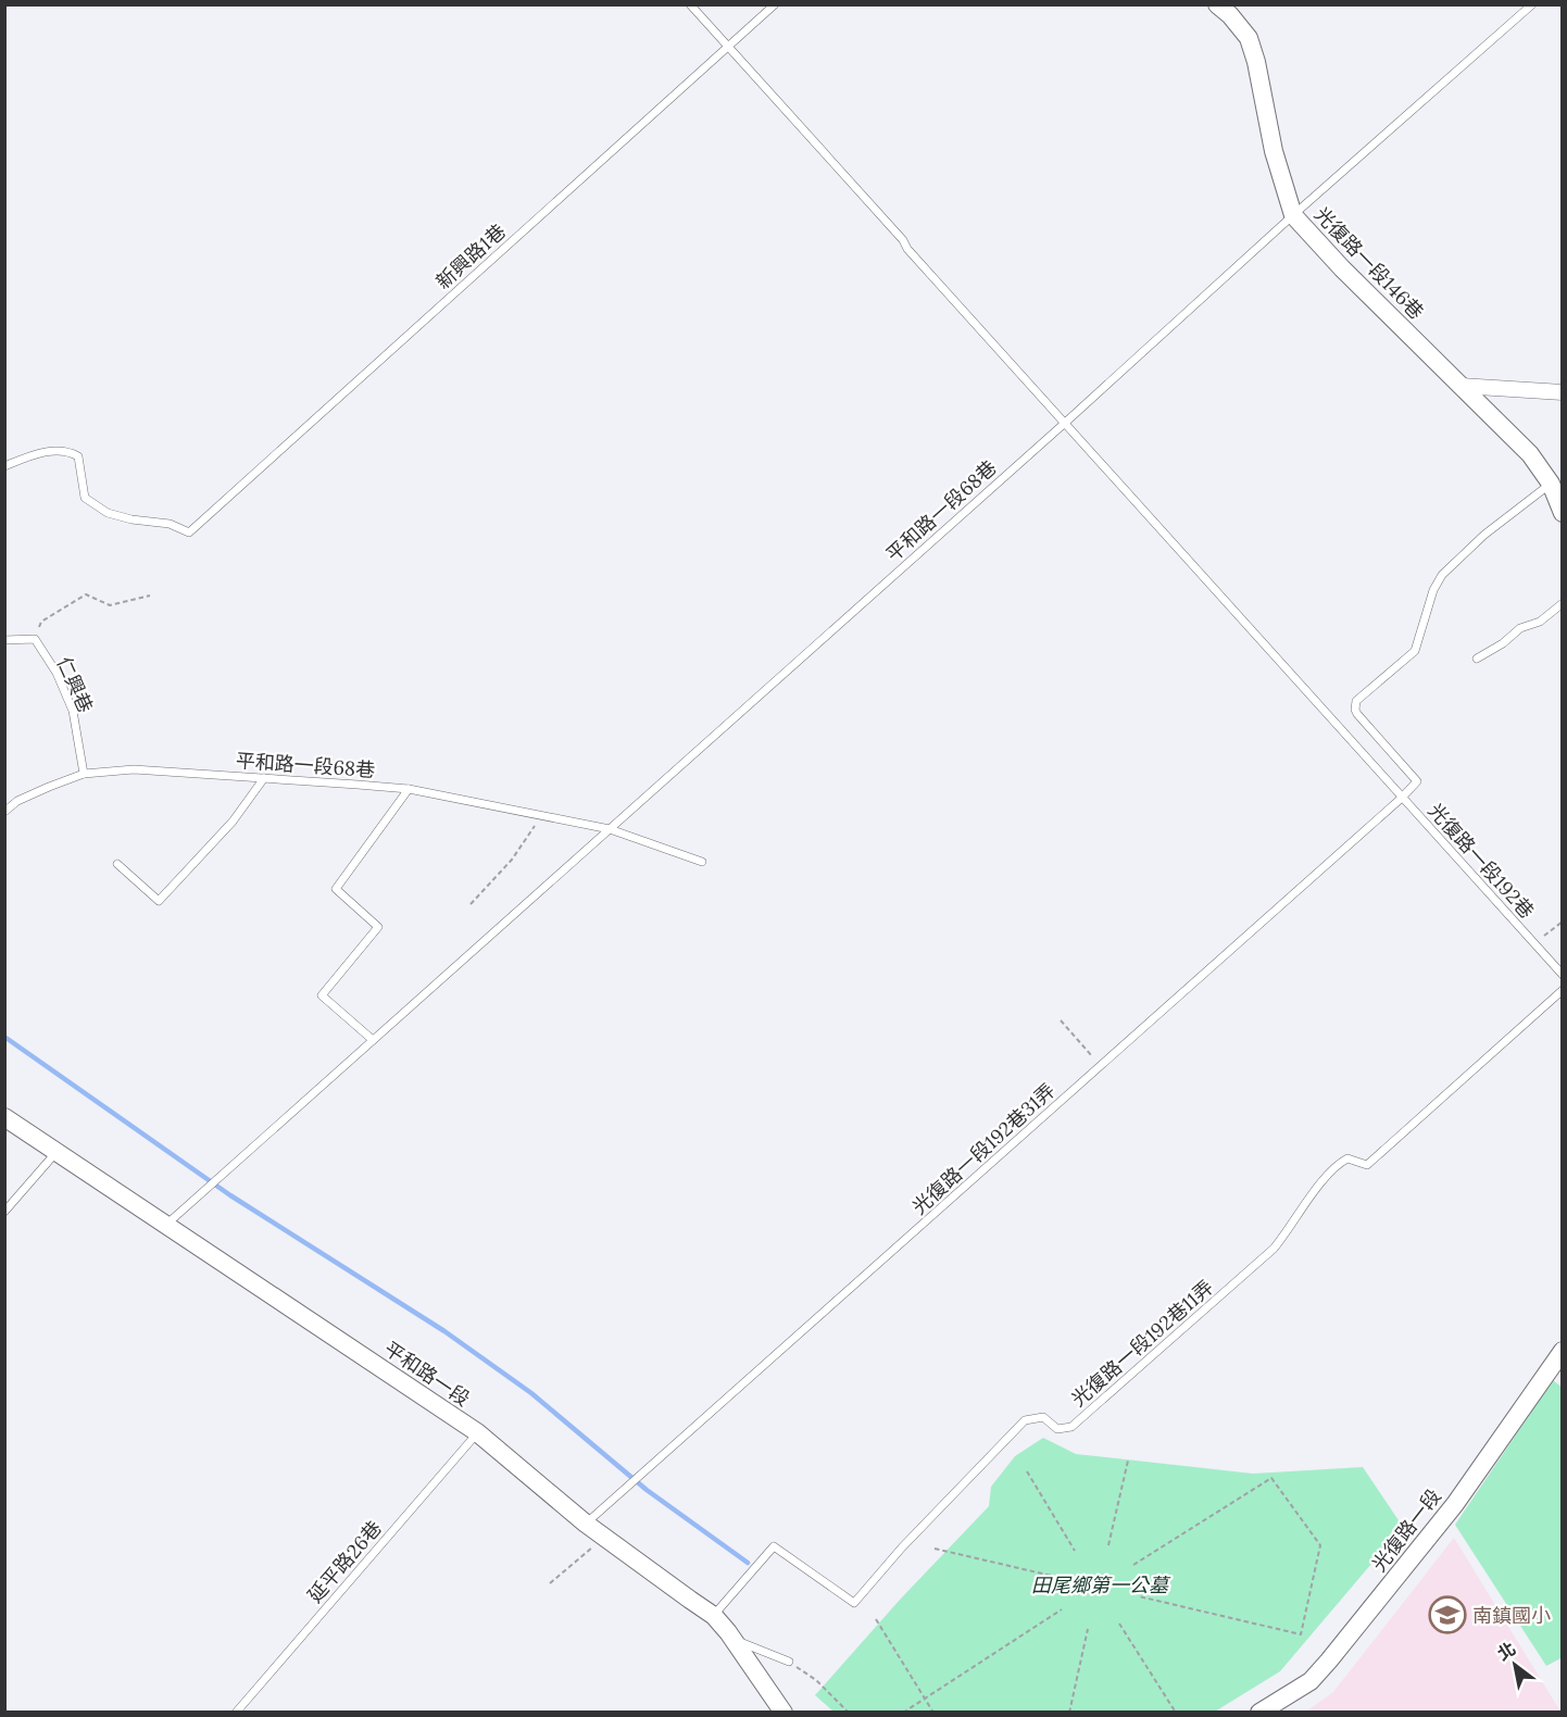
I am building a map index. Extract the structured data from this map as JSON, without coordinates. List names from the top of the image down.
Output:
{
  "streets": {
    "street": ["光復路一段146巷", "平和路一段", "光復路一段"],
    "lane": [
      "新興路1巷",
      "平和路一段68巷",
      "仁興巷",
      "光復路一段192巷",
      "光復路一段192巷31弄",
      "光復路一段192巷11弄",
      "延平路26巷"
    ]
  },
  "crossings": [
    ["新興路1巷", "光復路一段192巷"],
    ["光復路一段146巷", "平和路一段68巷"],
    ["平和路一段68巷", "仁興巷"],
    ["平和路一段68巷", "光復路一段192巷"],
    ["平和路一段68巷", "平和路一段"],
    ["光復路一段192巷", "光復路一段192巷31弄"],
    ["光復路一段192巷31弄", "平和路一段"],
    ["光復路一段192巷11弄", "平和路一段"],
    ["平和路一段", "延平路26巷"]
  ],
  "parks": ["田尾鄉第一公墓"],
  "places": {
    "school or university": ["南鎮國小"]
  },
  "north": "top left"
}
